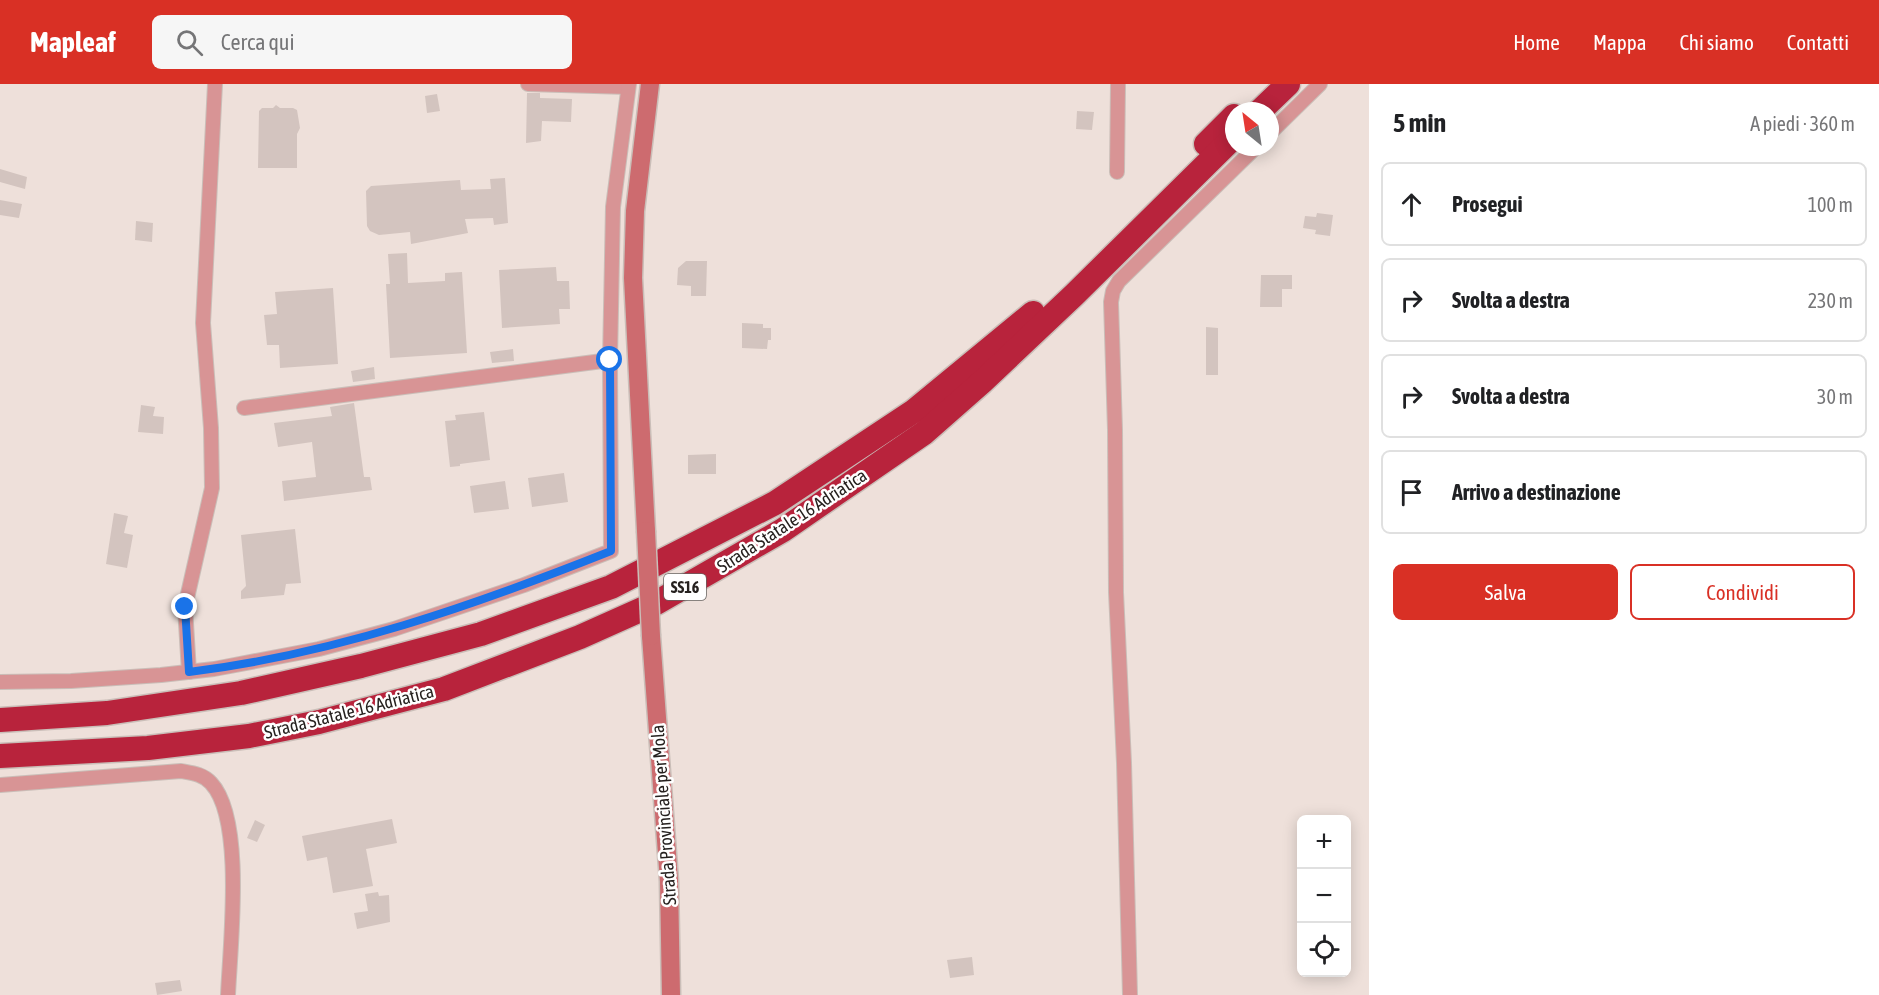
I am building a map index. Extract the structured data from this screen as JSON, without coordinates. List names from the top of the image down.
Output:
{
  "streets": {
    "highway": ["Strada Statale 16 Adriatica", "SS16"],
    "street": ["Strada Provinciale per Mola"]
  },
  "north": "top left",
  "page": {
    "header": "Mapleaf",
    "search": "Cerca qui",
    "nav": [
      "Home",
      "Mappa",
      "Chi siamo",
      "Contatti"
    ],
    "heading": ["5 min", "A piedi · 360 m"],
    "list": [
      ["Prosegui", "100 m"],
      ["Svolta a destra", "230 m"],
      ["Svolta a destra", "30 m"],
      "Arrivo a destinazione"
    ],
    "buttons": ["Salva", "Condividi"],
    "map_buttons": ["+", "−"]
  }
}
